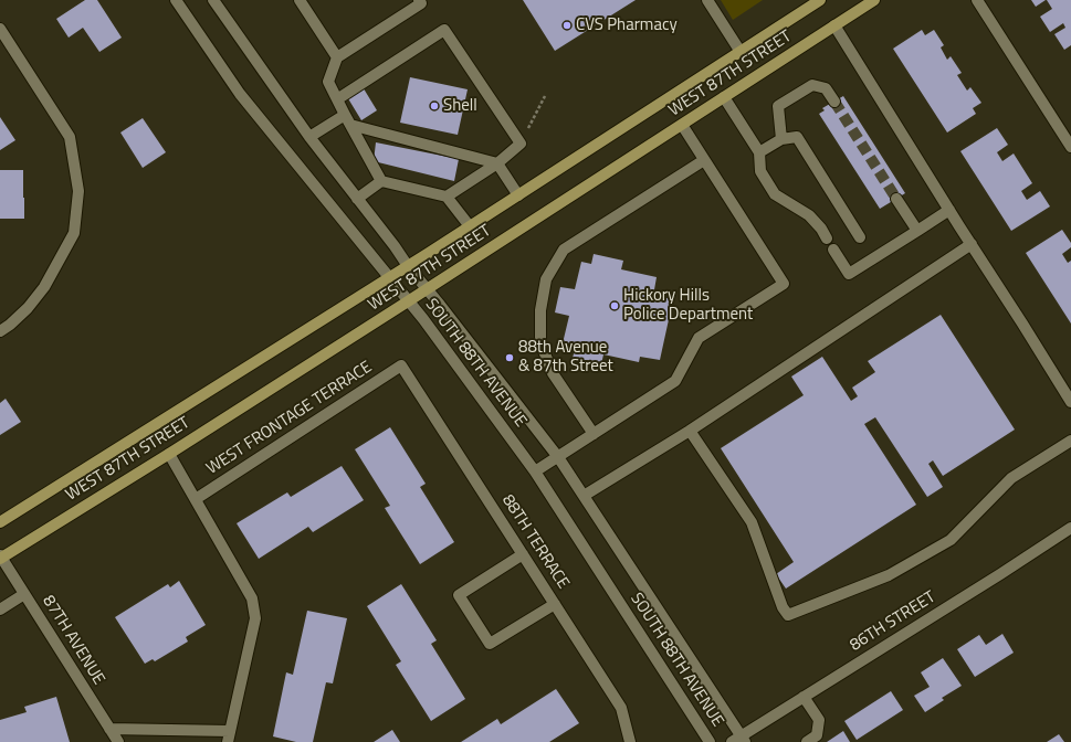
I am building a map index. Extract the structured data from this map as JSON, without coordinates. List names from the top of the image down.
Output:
{
  "streets": {
    "main road": ["WEST 87TH STREET"],
    "street": [
      "SOUTH 88TH AVENUE",
      "WEST FRONTAGE TERRACE",
      "88TH TERRACE",
      "86TH STREET",
      "87TH AVENUE"
    ]
  },
  "crossings": [
    ["WEST 87TH STREET", "SOUTH 88TH AVENUE"],
    ["WEST 87TH STREET", "87TH AVENUE"],
    ["SOUTH 88TH AVENUE", "86TH STREET"],
    ["WEST FRONTAGE TERRACE", "88TH TERRACE"]
  ],
  "places": [
    "CVS Pharmacy",
    "Shell",
    "Hickory Hills Police Department",
    "88th Avenue & 87th Street"
  ]
}
